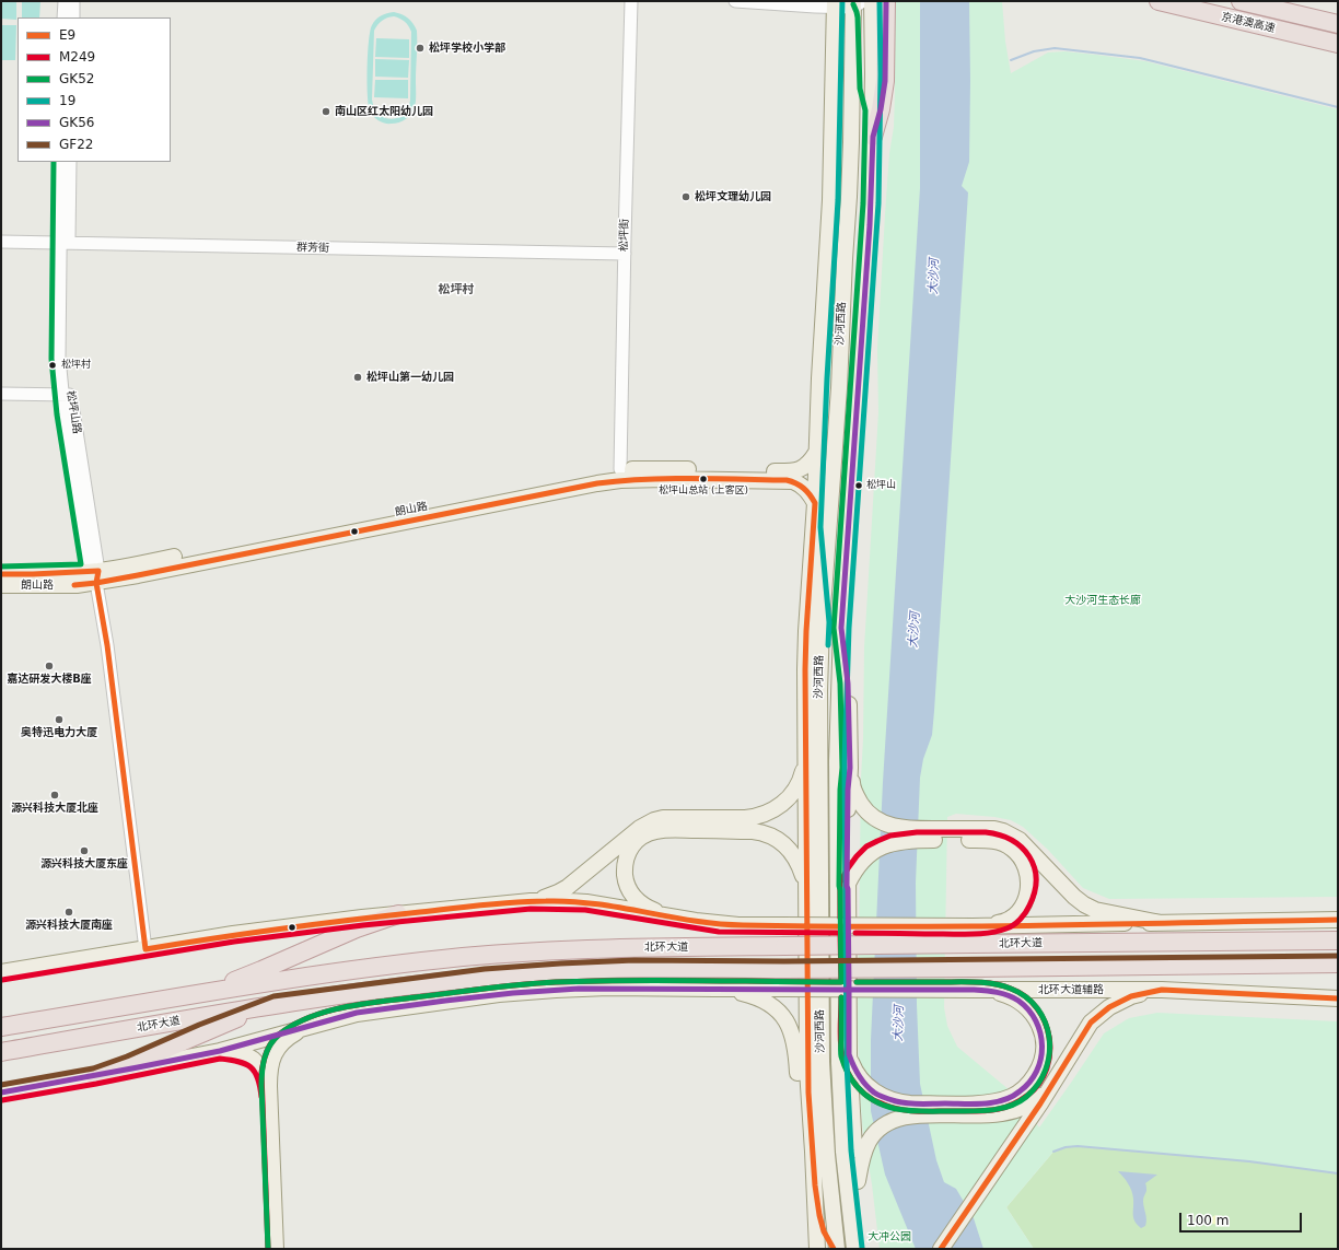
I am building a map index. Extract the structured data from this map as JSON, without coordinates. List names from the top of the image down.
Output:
{
  "streets": {
    "highway": ["京港澳高速", "北环大道"],
    "main road": ["沙河西路", "朗山路", "北环大道辅路"],
    "street": ["松坪街", "群芳街", "松坪山路"]
  },
  "crossings": [
    ["松坪街", "群芳街"],
    ["松坪街", "朗山路"],
    ["群芳街", "松坪山路"],
    ["松坪山路", "朗山路"]
  ],
  "districts": ["松坪村"],
  "water": ["大沙河"],
  "parks": ["大沙河生态长廊", "大冲公园"],
  "places": [
    "松坪学校小学部",
    "南山区红太阳幼儿园",
    "松坪文理幼儿园",
    "松坪村",
    "松坪山第一幼儿园",
    "松坪山总站 (上客区)",
    "松坪山",
    "嘉达研发大楼B座",
    "奥特迅电力大厦",
    "源兴科技大厦北座",
    "源兴科技大厦东座",
    "源兴科技大厦南座"
  ],
  "lines": [
    "transit line 19",
    "transit line GK56",
    "transit line GK52",
    "transit line E9",
    "transit line M249",
    "transit line GF22"
  ],
  "legend": [
    "E9",
    "M249",
    "GK52",
    "19",
    "GK56",
    "GF22"
  ],
  "scale_bar": "100 m"
}
